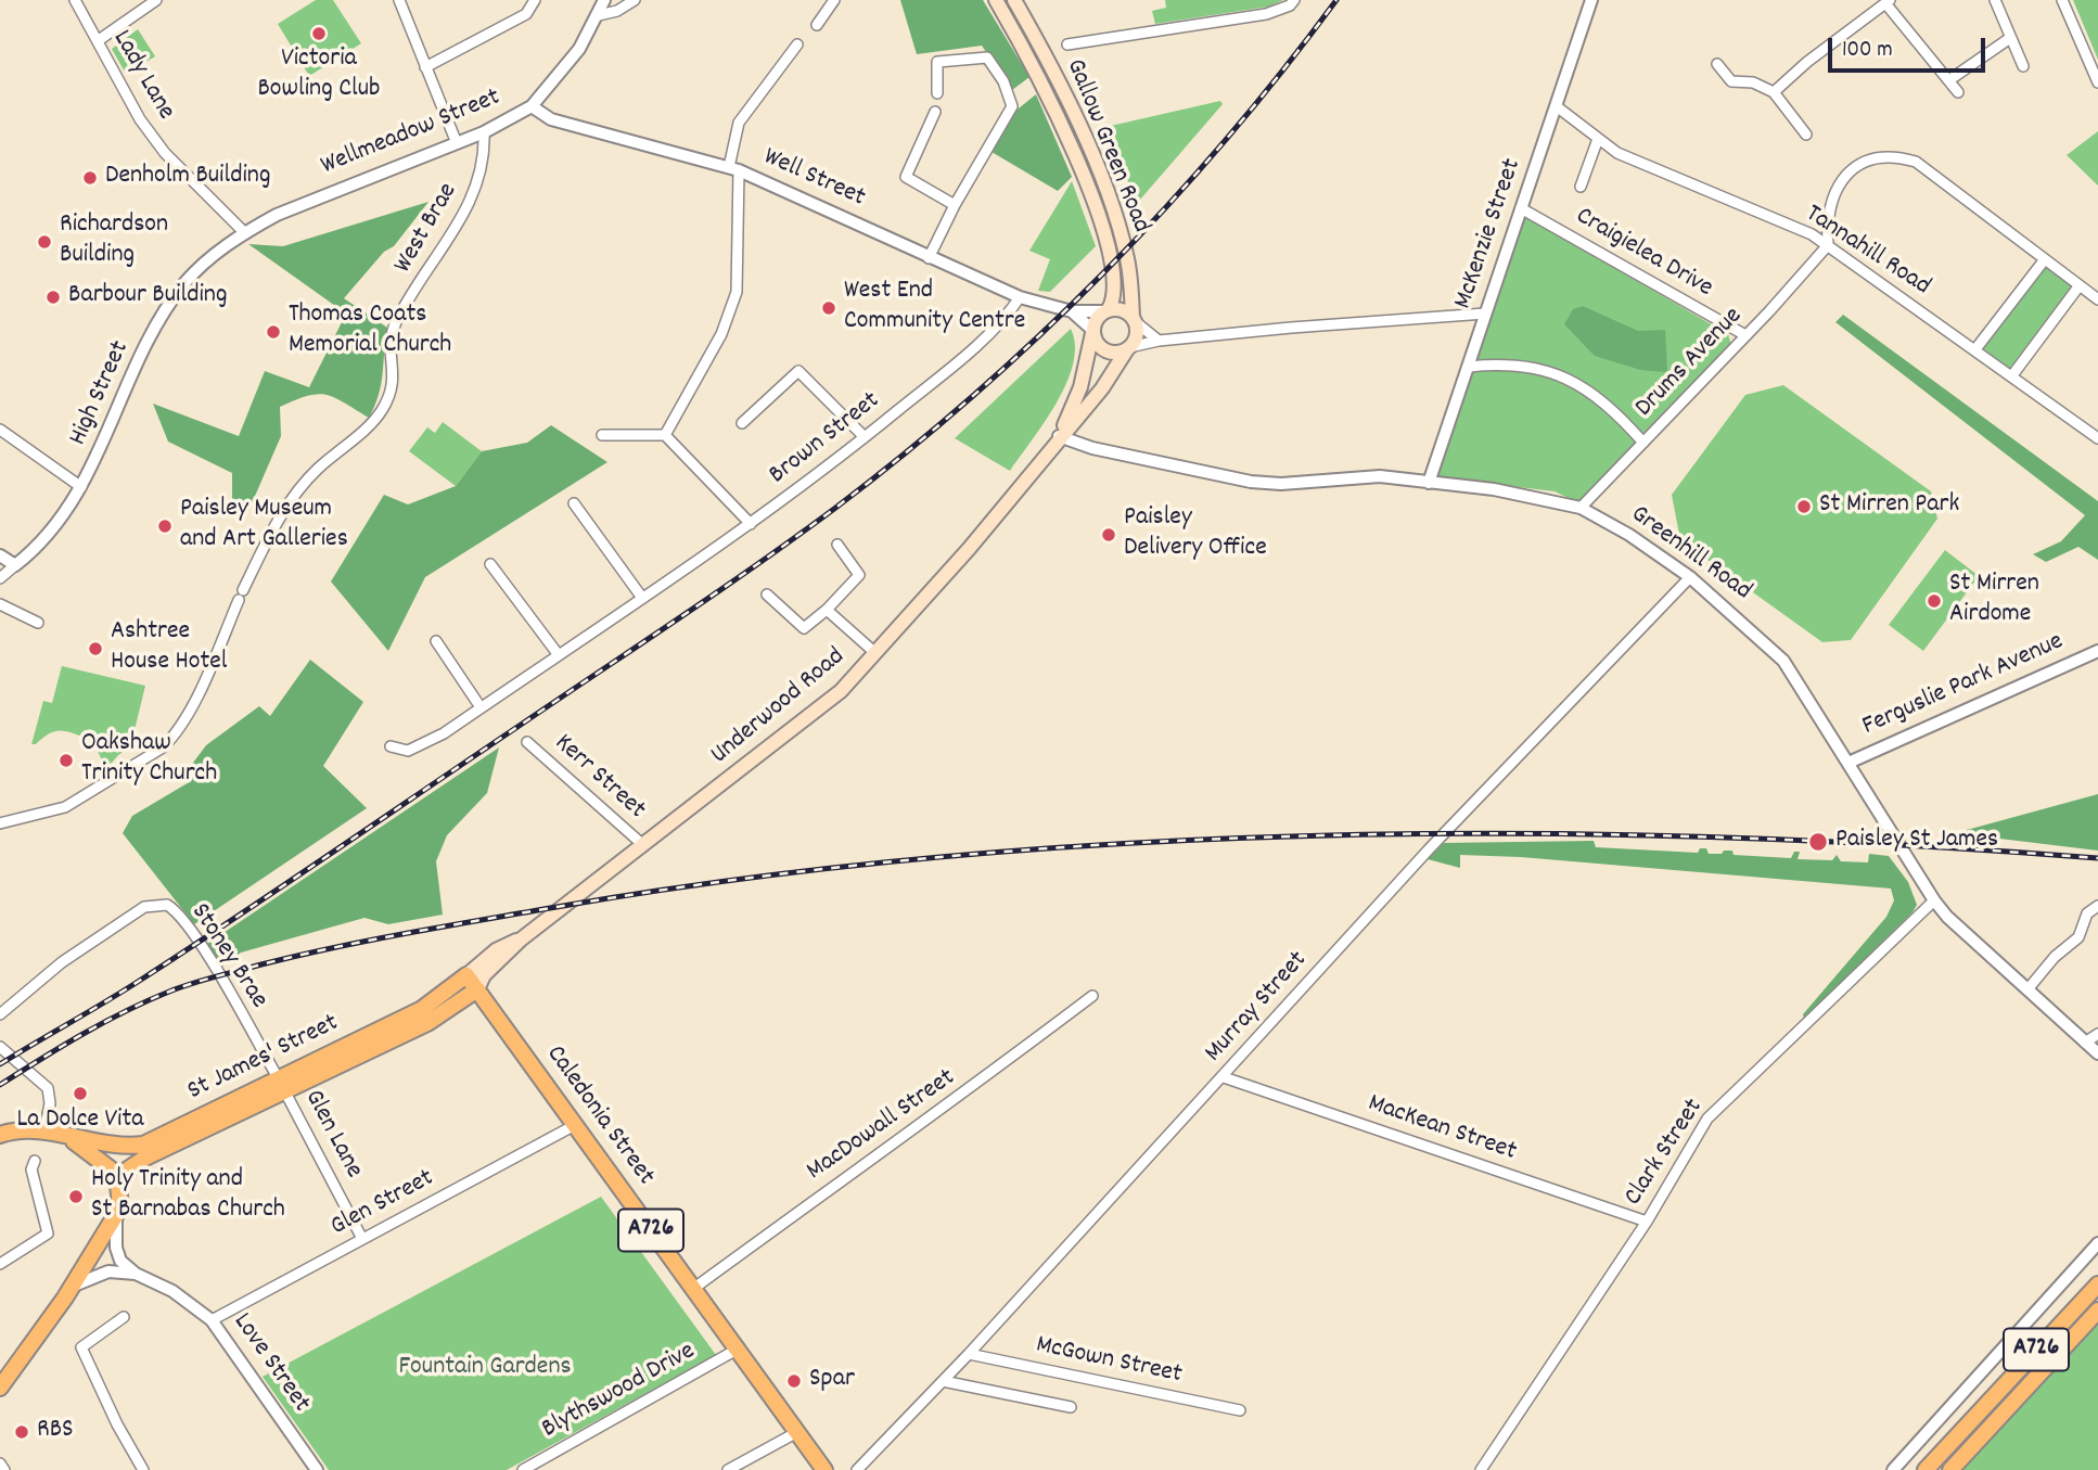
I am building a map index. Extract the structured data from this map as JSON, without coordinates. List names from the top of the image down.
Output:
{
  "streets": {
    "main road": [
      "Gallow Green Road",
      "Underwood Road",
      "St James' Street",
      "Caledonia Street",
      "A726"
    ],
    "street": [
      "Lady Lane",
      "Wellmeadow Street",
      "Well Street",
      "West Brae",
      "McKenzie Street",
      "Tannahill Road",
      "Craigielea Drive",
      "Drums Avenue",
      "High Street",
      "Brown Street",
      "Greenhill Road",
      "Ferguslie Park Avenue",
      "Kerr Street",
      "Stoney Brae",
      "Murray Street",
      "MacDowall Street",
      "MacKean Street",
      "Glen Lane",
      "Clark Street",
      "Glen Street",
      "McGown Street",
      "Love Street",
      "Blythswood Drive"
    ]
  },
  "crossings": [
    ["Lady Lane", "Wellmeadow Street"],
    ["Lady Lane", "High Street"],
    ["Wellmeadow Street", "Well Street"],
    ["Wellmeadow Street", "West Brae"],
    ["Wellmeadow Street", "High Street"],
    ["Gallow Green Road", "Well Street"],
    ["Gallow Green Road", "Underwood Road"],
    ["Well Street", "Brown Street"],
    ["Well Street", "Underwood Road"],
    ["McKenzie Street", "Tannahill Road"],
    ["McKenzie Street", "Craigielea Drive"],
    ["McKenzie Street", "Greenhill Road"],
    ["Tannahill Road", "Drums Avenue"],
    ["Craigielea Drive", "Drums Avenue"],
    ["Drums Avenue", "Greenhill Road"],
    ["Greenhill Road", "Ferguslie Park Avenue"],
    ["Greenhill Road", "Underwood Road"],
    ["Greenhill Road", "Murray Street"],
    ["Greenhill Road", "Clark Street"],
    ["Underwood Road", "Kerr Street"],
    ["Underwood Road", "St James' Street"],
    ["Underwood Road", "Caledonia Street"],
    ["Stoney Brae", "St James' Street"],
    ["Stoney Brae", "Glen Lane"],
    ["Murray Street", "MacKean Street"],
    ["Murray Street", "McGown Street"],
    ["St James' Street", "Caledonia Street"],
    ["St James' Street", "Glen Lane"],
    ["Caledonia Street", "MacDowall Street"],
    ["Caledonia Street", "Glen Street"],
    ["Caledonia Street", "Blythswood Drive"],
    ["MacKean Street", "Clark Street"],
    ["Glen Lane", "Glen Street"],
    ["Glen Street", "Love Street"]
  ],
  "parks": ["Fountain Gardens"],
  "places": [
    "Victoria Bowling Club",
    "Denholm Building",
    "Richardson Building",
    "Barbour Building",
    "West End Community Centre",
    "Thomas Coats Memorial Church",
    "St Mirren Park",
    "Paisley Museum and Art Galleries",
    "Paisley Delivery Office",
    "St Mirren Airdome",
    "Ashtree House Hotel",
    "Oakshaw Trinity Church",
    "Paisley St James",
    "La Dolce Vita",
    "Holy Trinity and St Barnabas Church",
    "Spar",
    "RBS"
  ],
  "scale_bar": "100 m"
}
